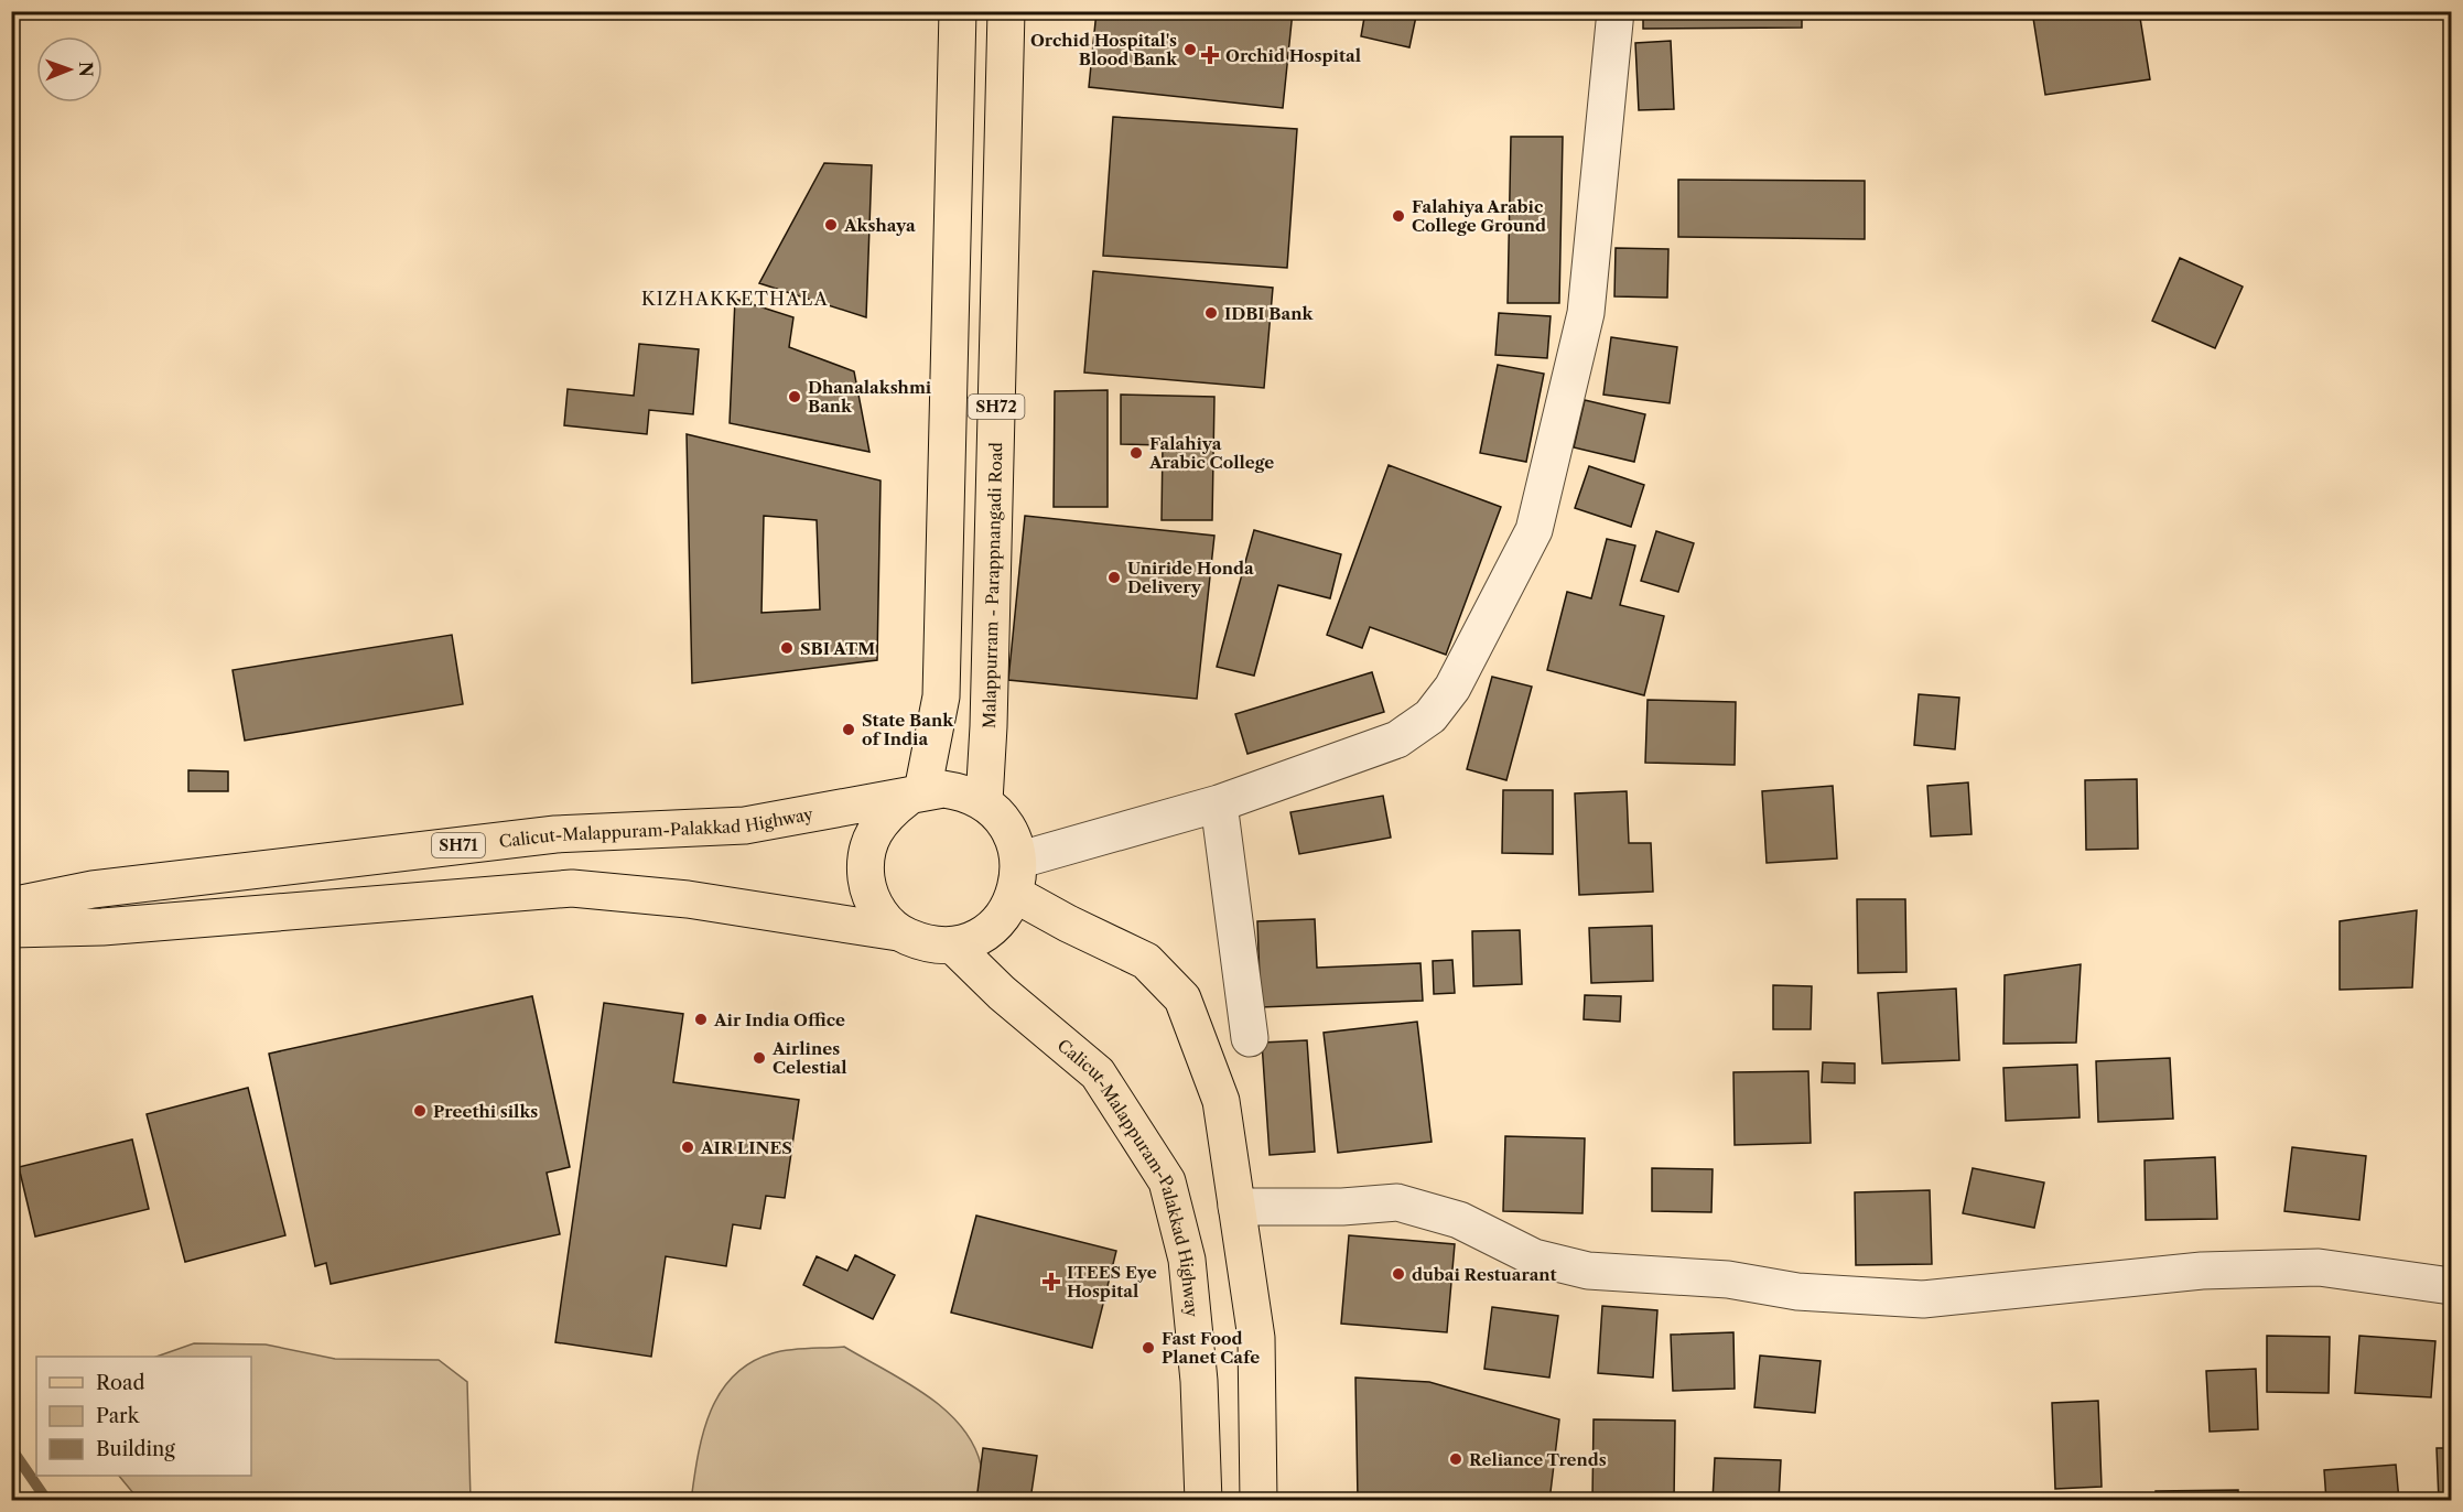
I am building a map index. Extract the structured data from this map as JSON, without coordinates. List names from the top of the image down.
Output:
{
  "streets": {
    "main road": [
      "SH72",
      "Malappurram - Parappnangadi Road",
      "Calicut-Malappuram-Palakkad Highway",
      "SH71"
    ]
  },
  "crossings": [
    ["SH72", "Malappurram - Parappnangadi Road"],
    ["SH72", "Calicut-Malappuram-Palakkad Highway"],
    ["Malappurram - Parappnangadi Road", "Calicut-Malappuram-Palakkad Highway"]
  ],
  "districts": ["KIZHAKKETHALA"],
  "places": {
    "other": [
      "Orchid Hospital's Blood Bank",
      "Falahiya Arabic College Ground",
      "Akshaya",
      "IDBI Bank",
      "Dhanalakshmi Bank",
      "Falahiya Arabic College",
      "Uniride Honda Delivery",
      "SBI ATM",
      "State Bank of India",
      "Air India Office",
      "Airlines Celestial",
      "Preethi silks",
      "AIR LINES",
      "dubai Restuarant",
      "Fast Food Planet Cafe",
      "Reliance Trends"
    ],
    "health": ["Orchid Hospital", "ITEES Eye Hospital"]
  },
  "legend": ["Road", "Park", "Building"],
  "north": "right"
}
